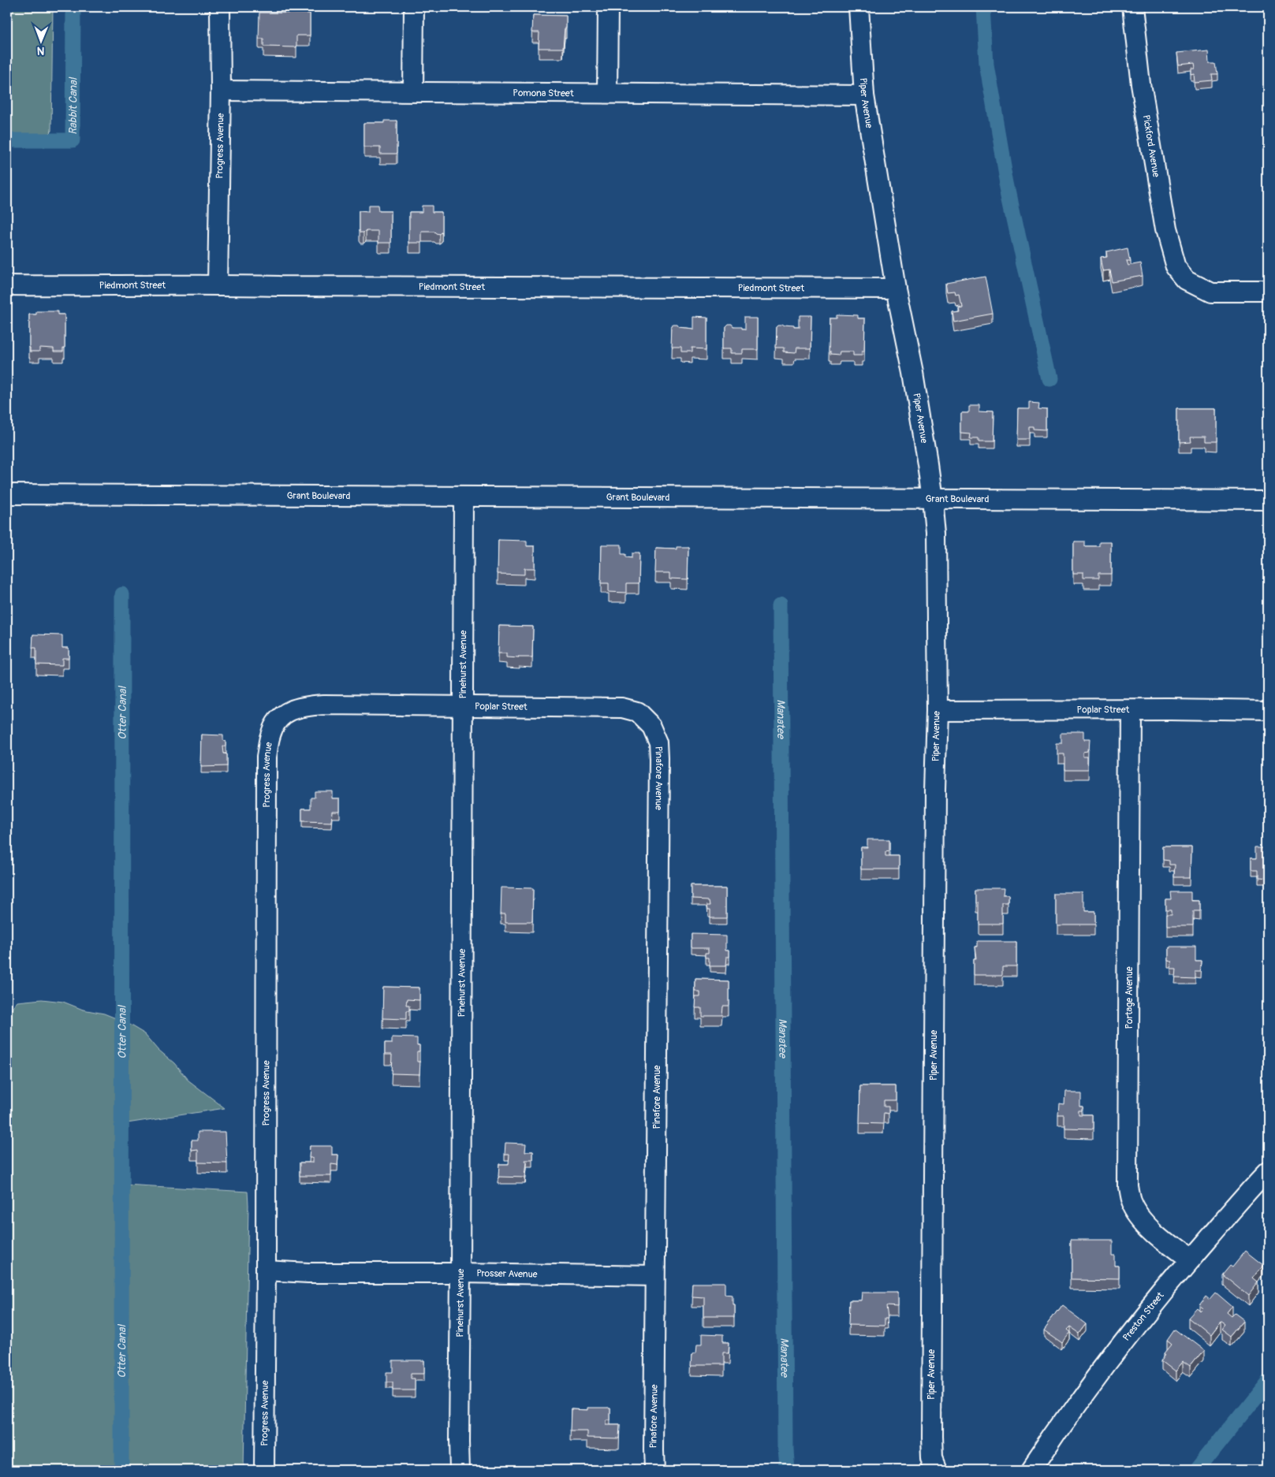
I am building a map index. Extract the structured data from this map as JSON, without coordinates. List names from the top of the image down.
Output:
{
  "streets": {
    "street": [
      "Pomona Street",
      "Piper Avenue",
      "Progress Avenue",
      "Pickford Avenue",
      "Piedmont Street",
      "Grant Boulevard",
      "Pinehurst Avenue",
      "Poplar Street",
      "Pinafore Avenue",
      "Portage Avenue",
      "Prosser Avenue",
      "Preston Street"
    ]
  },
  "crossings": [
    ["Pomona Street", "Piper Avenue"],
    ["Pomona Street", "Progress Avenue"],
    ["Piper Avenue", "Piedmont Street"],
    ["Piper Avenue", "Grant Boulevard"],
    ["Piper Avenue", "Poplar Street"],
    ["Progress Avenue", "Piedmont Street"],
    ["Progress Avenue", "Poplar Street"],
    ["Progress Avenue", "Prosser Avenue"],
    ["Grant Boulevard", "Pinehurst Avenue"],
    ["Pinehurst Avenue", "Poplar Street"],
    ["Pinehurst Avenue", "Prosser Avenue"],
    ["Poplar Street", "Pinafore Avenue"],
    ["Poplar Street", "Portage Avenue"],
    ["Pinafore Avenue", "Prosser Avenue"],
    ["Portage Avenue", "Preston Street"]
  ],
  "water": ["Rabbit Canal", "Otter Canal", "Manatee"],
  "north": "bottom"
}
